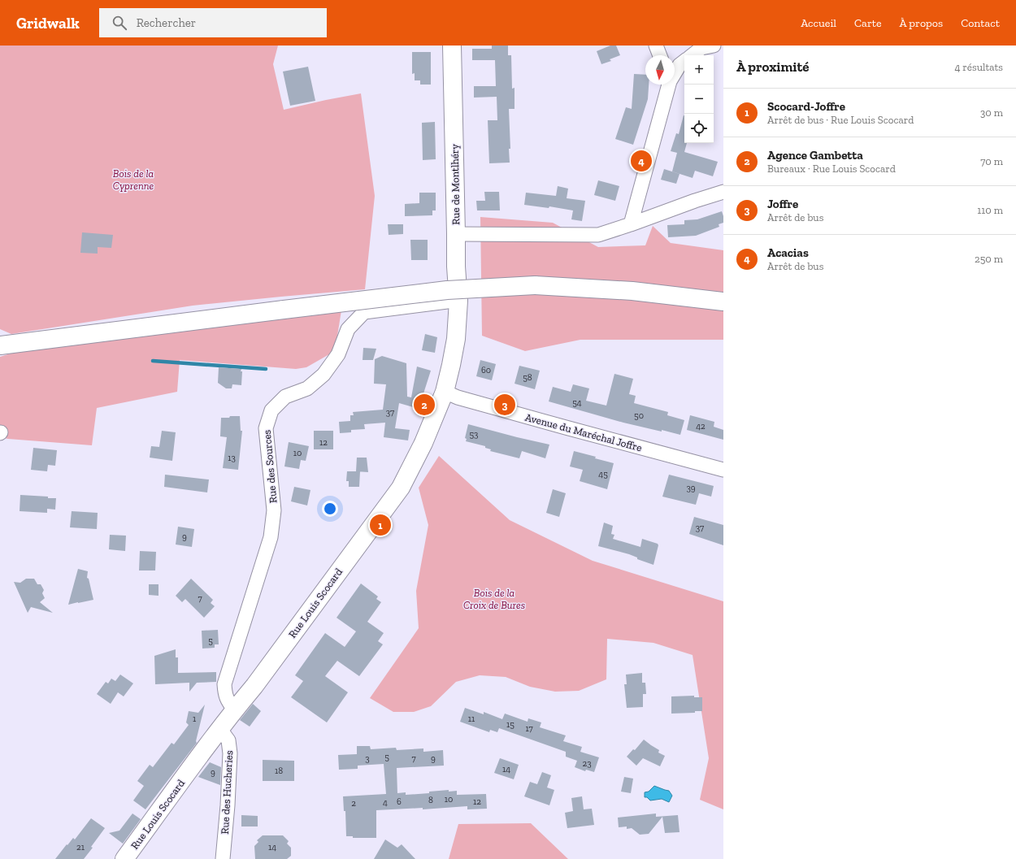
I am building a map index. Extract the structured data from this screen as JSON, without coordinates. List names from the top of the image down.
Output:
{
  "streets": {
    "main road": ["Rue de Montlhéry", "Rue Louis Scocard"],
    "street": ["Avenue du Maréchal Joffre", "Rue des Sources", "Rue des Hucheries"]
  },
  "crossings": [
    ["Rue de Montlhéry", "Rue des Sources"],
    ["Rue de Montlhéry", "Rue Louis Scocard"],
    ["Avenue du Maréchal Joffre", "Rue Louis Scocard"],
    ["Rue des Sources", "Rue Louis Scocard"],
    ["Rue Louis Scocard", "Rue des Hucheries"]
  ],
  "parks": ["Bois de la Cyprenne", "Bois de la Croix de Bures"],
  "house_numbers": [
    "60",
    "58",
    "54",
    "37",
    "50",
    "42",
    "53",
    "12",
    "10",
    "13",
    "45",
    "39",
    "37",
    "9",
    "7",
    "5",
    "1",
    "11",
    "15",
    "17",
    "5",
    "3",
    "7",
    "9",
    "23",
    "14",
    "18",
    "9",
    "10",
    "8",
    "6",
    "12",
    "4",
    "2",
    "21",
    "14"
  ],
  "north": "bottom",
  "page": {
    "header": "Gridwalk",
    "search": "Rechercher",
    "nav": [
      "Accueil",
      "Carte",
      "À propos",
      "Contact"
    ],
    "heading": ["À proximité", "4 résultats"],
    "map_buttons": ["+", "−"],
    "list": [
      {
        "mark": "1",
        "name": "Scocard-Joffre",
        "note": "Arrêt de bus · Rue Louis Scocard",
        "value": "30 m"
      },
      {
        "mark": "2",
        "name": "Agence Gambetta",
        "note": "Bureaux · Rue Louis Scocard",
        "value": "70 m"
      },
      {
        "mark": "3",
        "name": "Joffre",
        "note": "Arrêt de bus",
        "value": "110 m"
      },
      {
        "mark": "4",
        "name": "Acacias",
        "note": "Arrêt de bus",
        "value": "250 m"
      }
    ],
    "pins": [
      "4",
      "2",
      "3",
      "1"
    ]
  }
}
